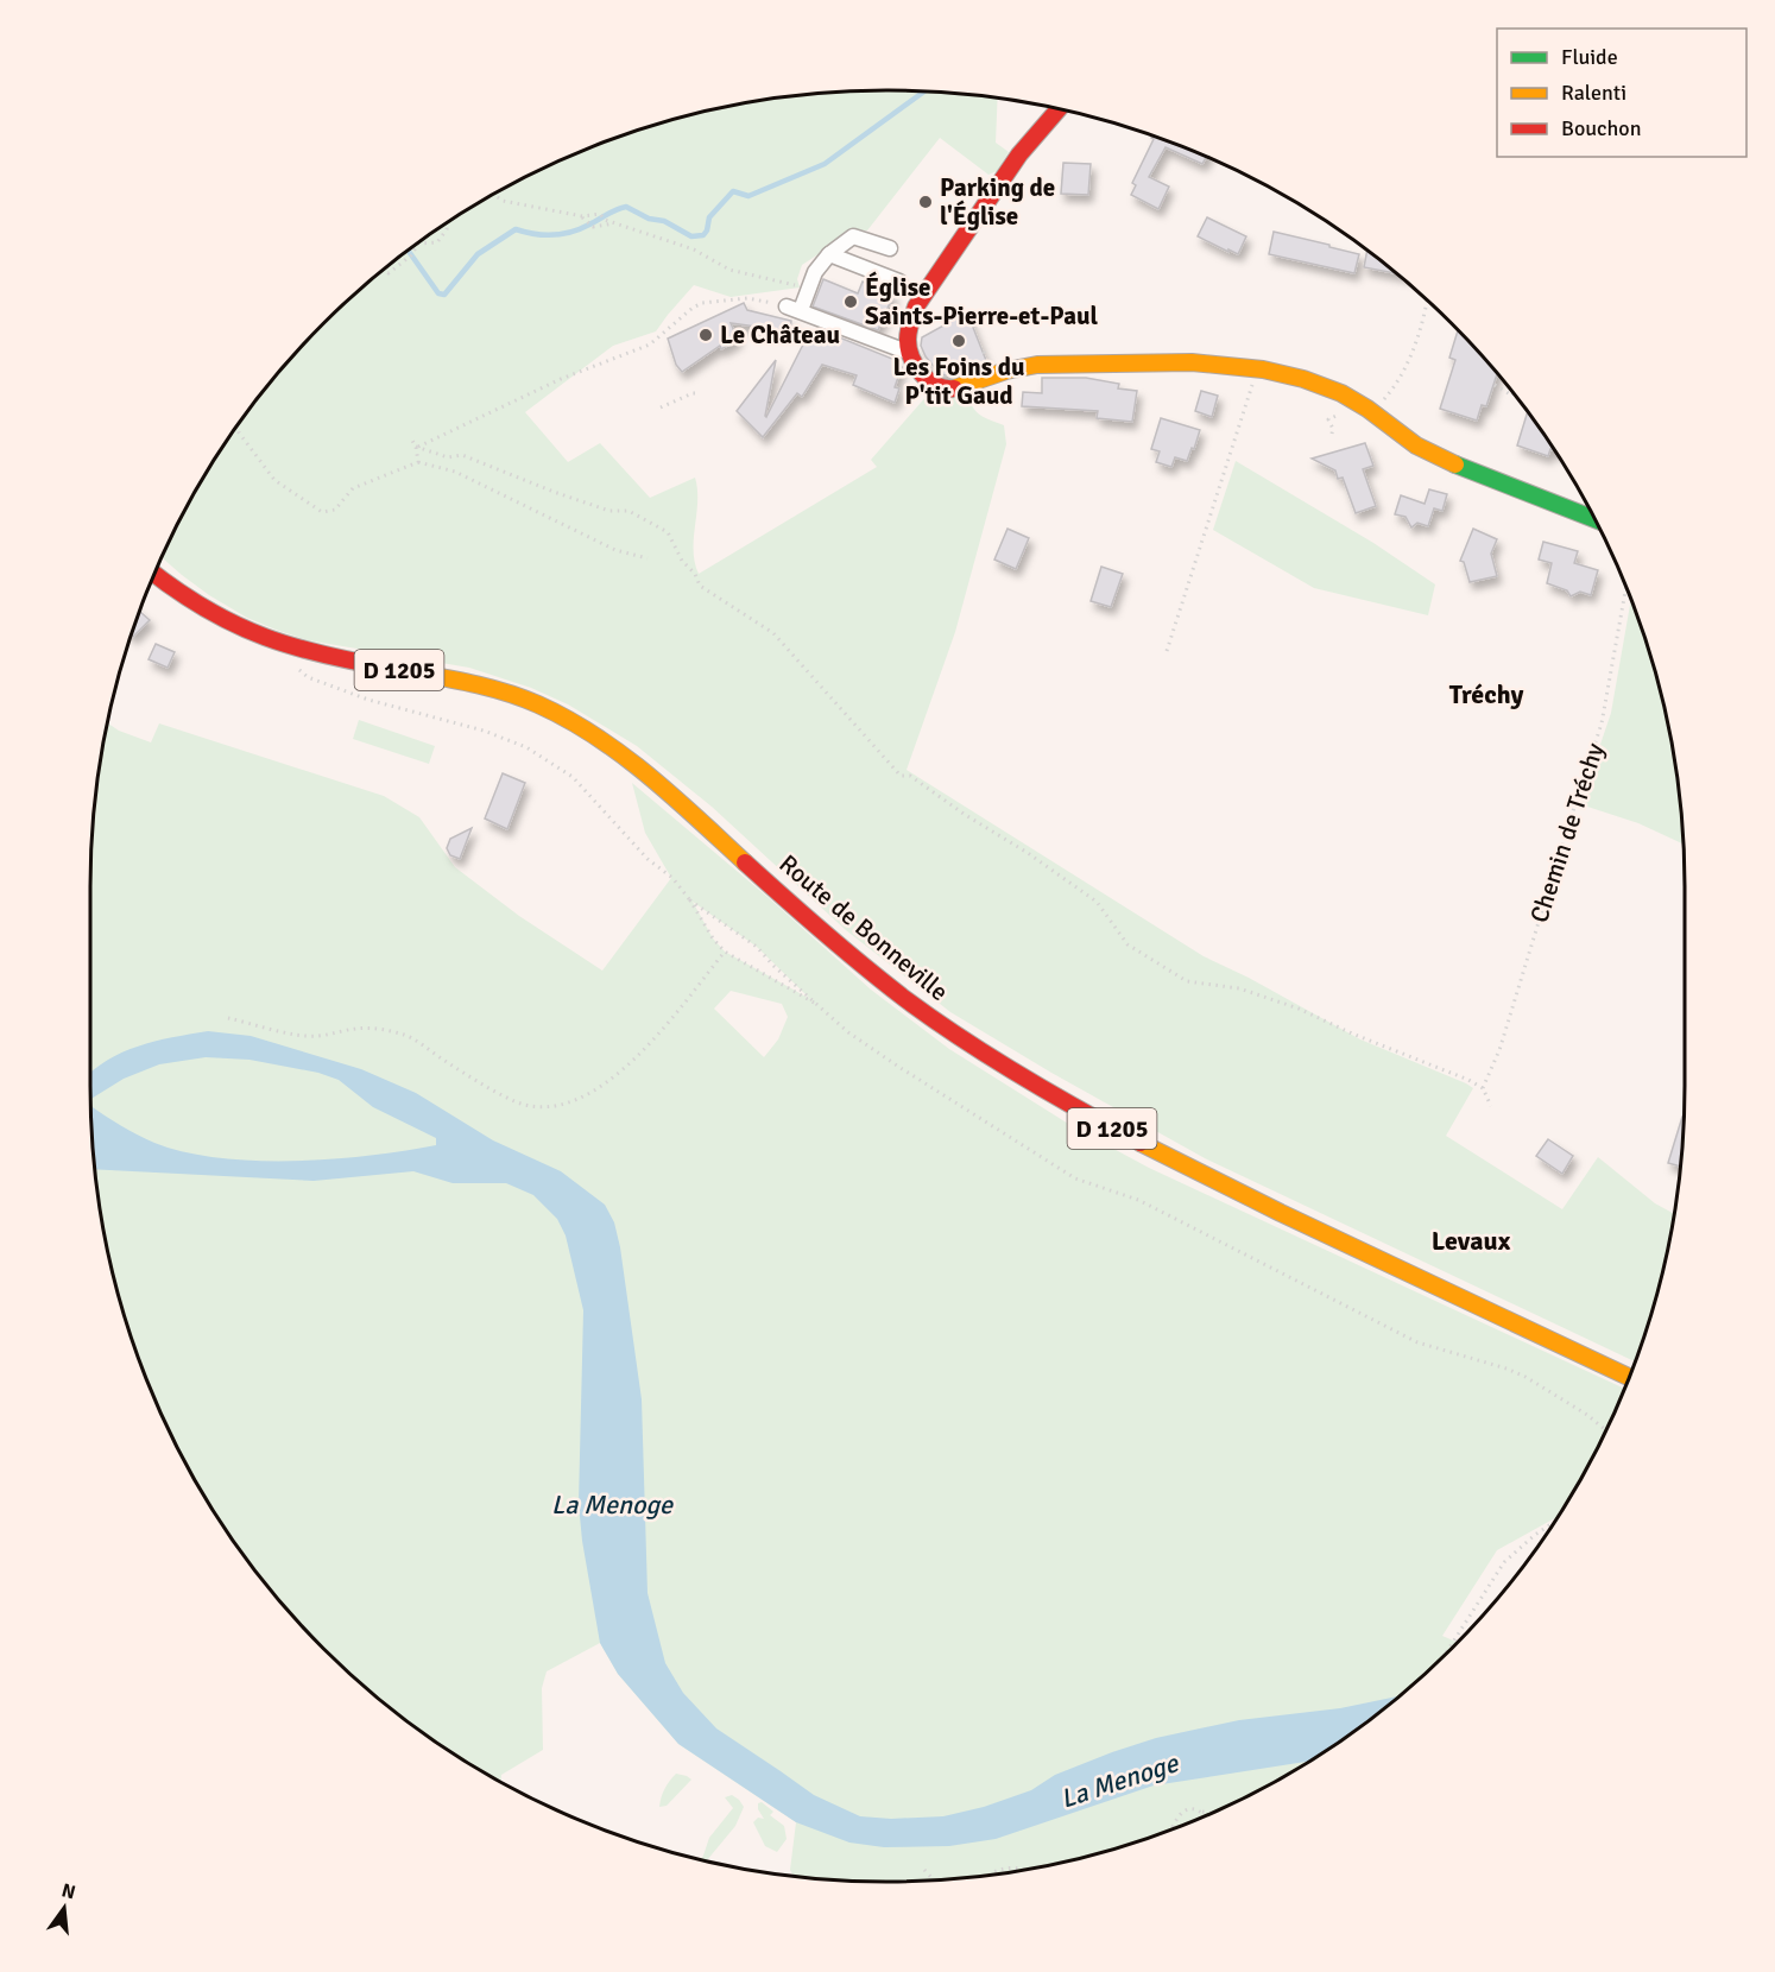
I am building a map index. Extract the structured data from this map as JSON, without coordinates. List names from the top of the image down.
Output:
{
  "streets": {
    "main road": ["D 1205", "Route de Bonneville"],
    "path": ["Chemin de Tréchy"]
  },
  "districts": ["Tréchy", "Levaux"],
  "water": ["La Menoge"],
  "places": [
    "Parking de l'Église",
    "Église Saints-Pierre-et-Paul",
    "Le Château",
    "Les Foins du P'tit Gaud"
  ],
  "legend": ["Fluide", "Ralenti", "Bouchon"],
  "north": "top"
}
